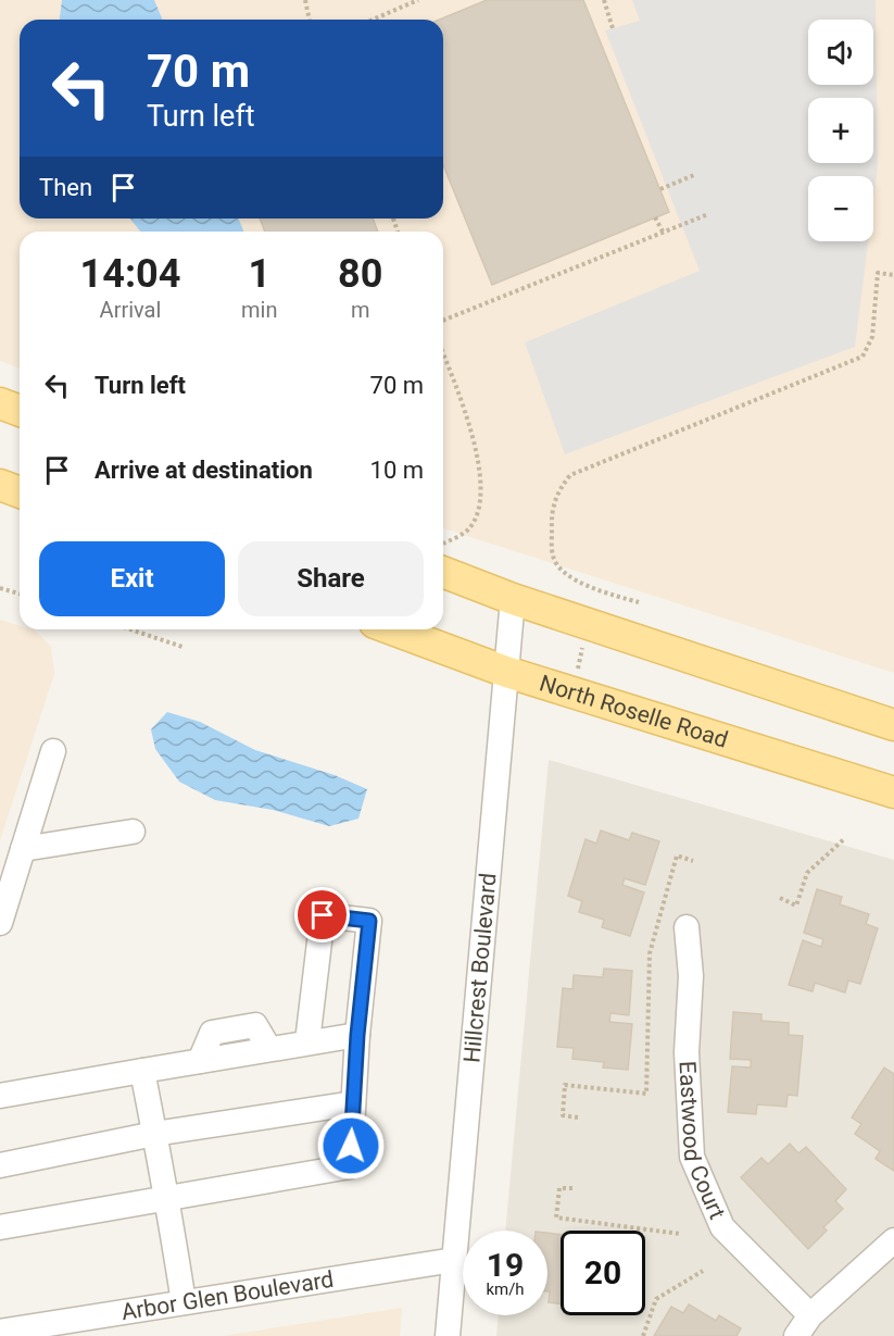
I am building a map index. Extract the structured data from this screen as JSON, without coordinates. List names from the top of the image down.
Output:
{
  "streets": {
    "main road": ["North Roselle Road"],
    "street": ["Hillcrest Boulevard", "Eastwood Court", "Arbor Glen Boulevard"]
  },
  "crossings": [
    ["North Roselle Road", "Hillcrest Boulevard"],
    ["Hillcrest Boulevard", "Arbor Glen Boulevard"]
  ],
  "page": {
    "map_buttons": ["+", "−"],
    "turn": ["70 m", "Turn left"],
    "then": "Then",
    "eta": [
      "14:04",
      "Arrival",
      "1",
      "min",
      "80",
      "m"
    ],
    "list": [
      {
        "name": "Turn left",
        "value": "70 m"
      },
      {
        "name": "Arrive at destination",
        "value": "10 m"
      }
    ],
    "buttons": ["Exit", "Share"],
    "speed": "19 km/h",
    "limit": "20"
  }
}
